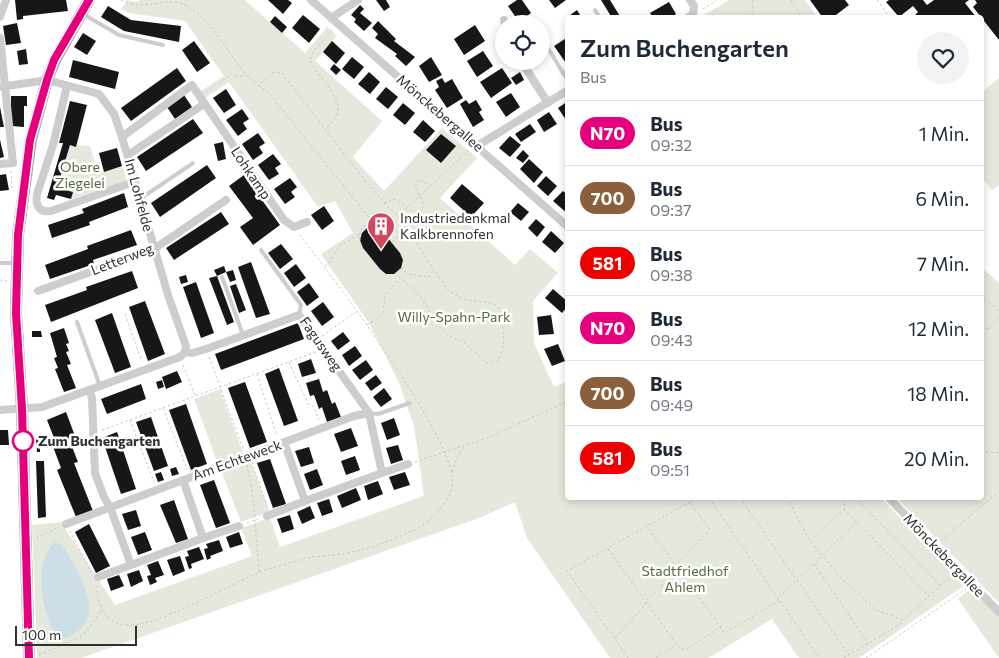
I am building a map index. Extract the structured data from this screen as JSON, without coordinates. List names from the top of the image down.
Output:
{
  "streets": {
    "street": [
      "Mönckebergallee",
      "Lohkamp",
      "Im Lohfelde",
      "Letterweg",
      "Fagusweg",
      "Am Echteweck"
    ]
  },
  "crossings": [
    ["Lohkamp", "Im Lohfelde"],
    ["Im Lohfelde", "Letterweg"],
    ["Fagusweg", "Am Echteweck"]
  ],
  "parks": ["Obere Ziegelei", "Willy-Spahn-Park", "Stadtfriedhof Ahlem"],
  "places": {
    "building": ["Industriedenkmal Kalkbrennofen"],
    "other": ["Zum Buchengarten"]
  },
  "lines": ["bus line N70"],
  "scale_bar": "100 m",
  "page": {
    "heading": ["Zum Buchengarten", "Bus"],
    "list": [
      {
        "mark": "N70",
        "name": "Bus",
        "note": "09:32",
        "value": "1 Min."
      },
      {
        "mark": "700",
        "name": "Bus",
        "note": "09:37",
        "value": "6 Min."
      },
      {
        "mark": "581",
        "name": "Bus",
        "note": "09:38",
        "value": "7 Min."
      },
      {
        "mark": "N70",
        "name": "Bus",
        "note": "09:43",
        "value": "12 Min."
      },
      {
        "mark": "700",
        "name": "Bus",
        "note": "09:49",
        "value": "18 Min."
      },
      {
        "mark": "581",
        "name": "Bus",
        "note": "09:51",
        "value": "20 Min."
      }
    ],
    "scale": "100 m"
  }
}
